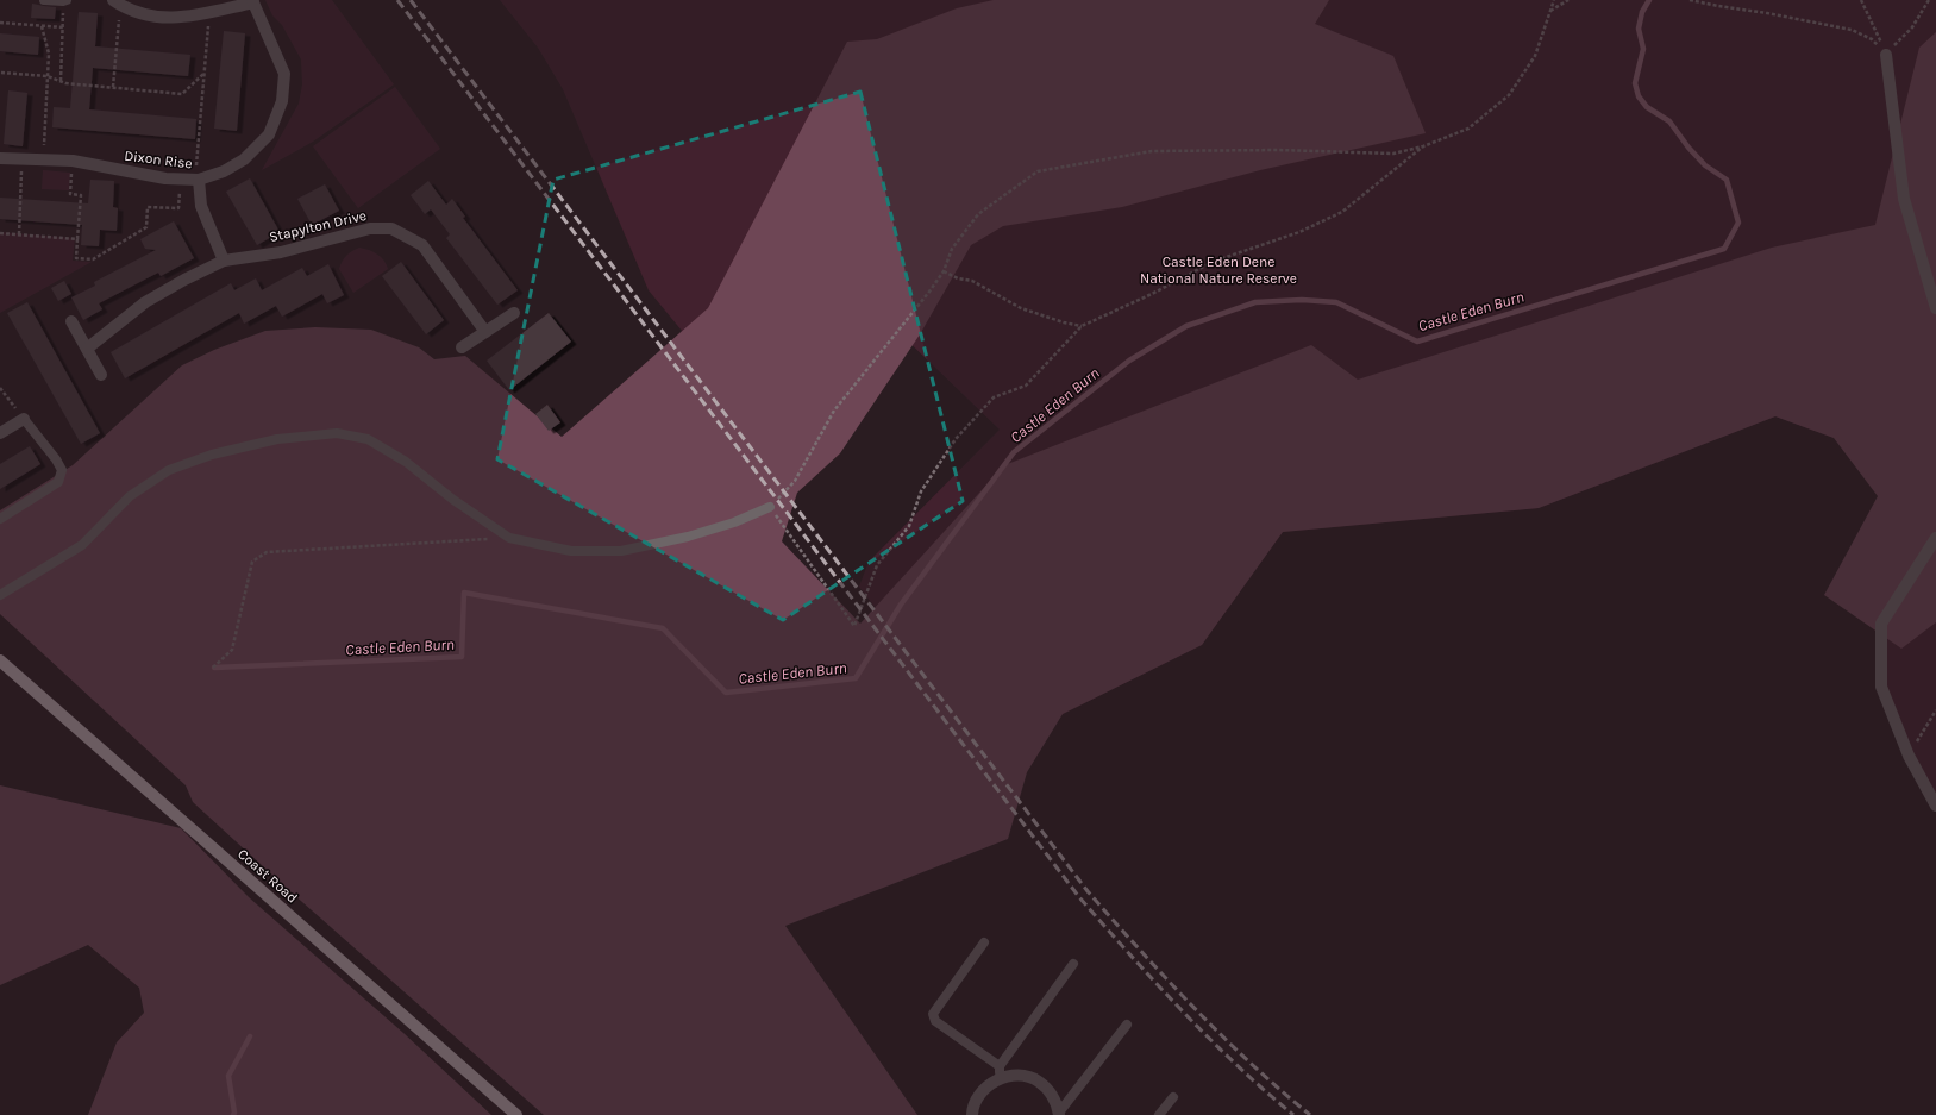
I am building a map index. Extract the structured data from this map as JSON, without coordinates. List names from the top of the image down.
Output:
{
  "streets": {
    "main road": ["Coast Road"],
    "street": ["Dixon Rise", "Stapylton Drive"]
  },
  "water": ["Castle Eden Burn"],
  "parks": ["Castle Eden Dene National Nature Reserve"]
}
